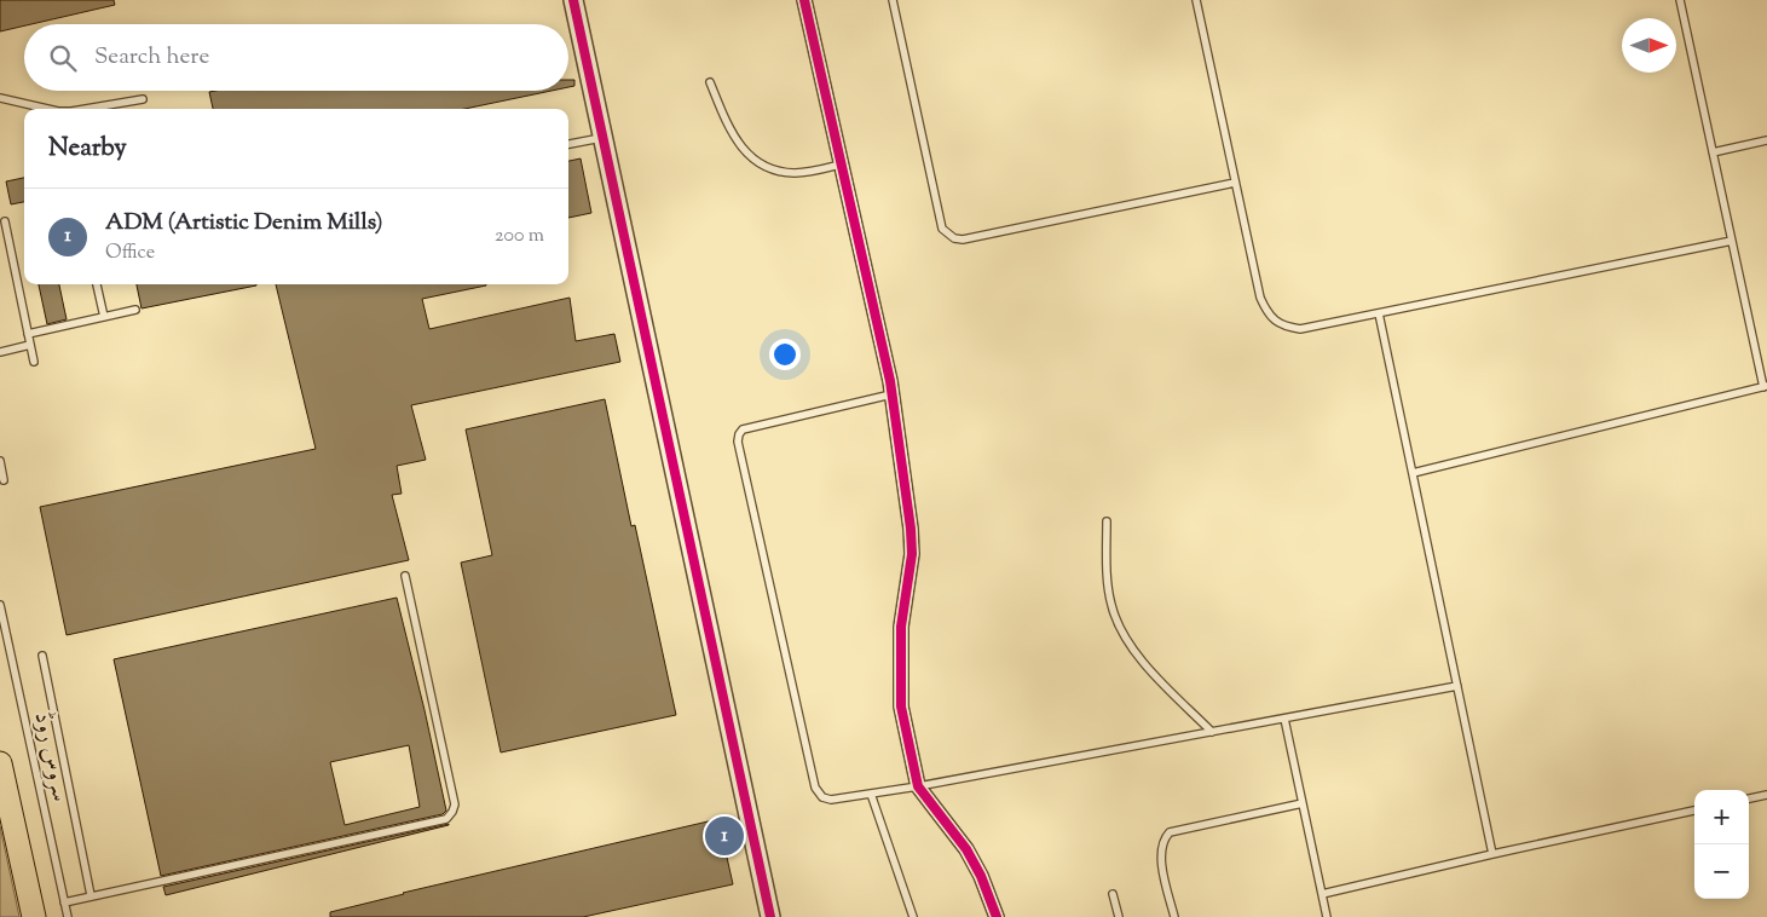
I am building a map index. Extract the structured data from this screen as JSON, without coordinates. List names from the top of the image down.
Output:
{
  "streets": {
    "lane": ["سروس روڈ"]
  },
  "north": "right",
  "page": {
    "search": "Search here",
    "heading": "Nearby",
    "list": [
      {
        "mark": "1",
        "name": "ADM (Artistic Denim Mills)",
        "note": "Office",
        "value": "200 m"
      }
    ],
    "map_buttons": ["+", "−"],
    "pins": "1"
  }
}
